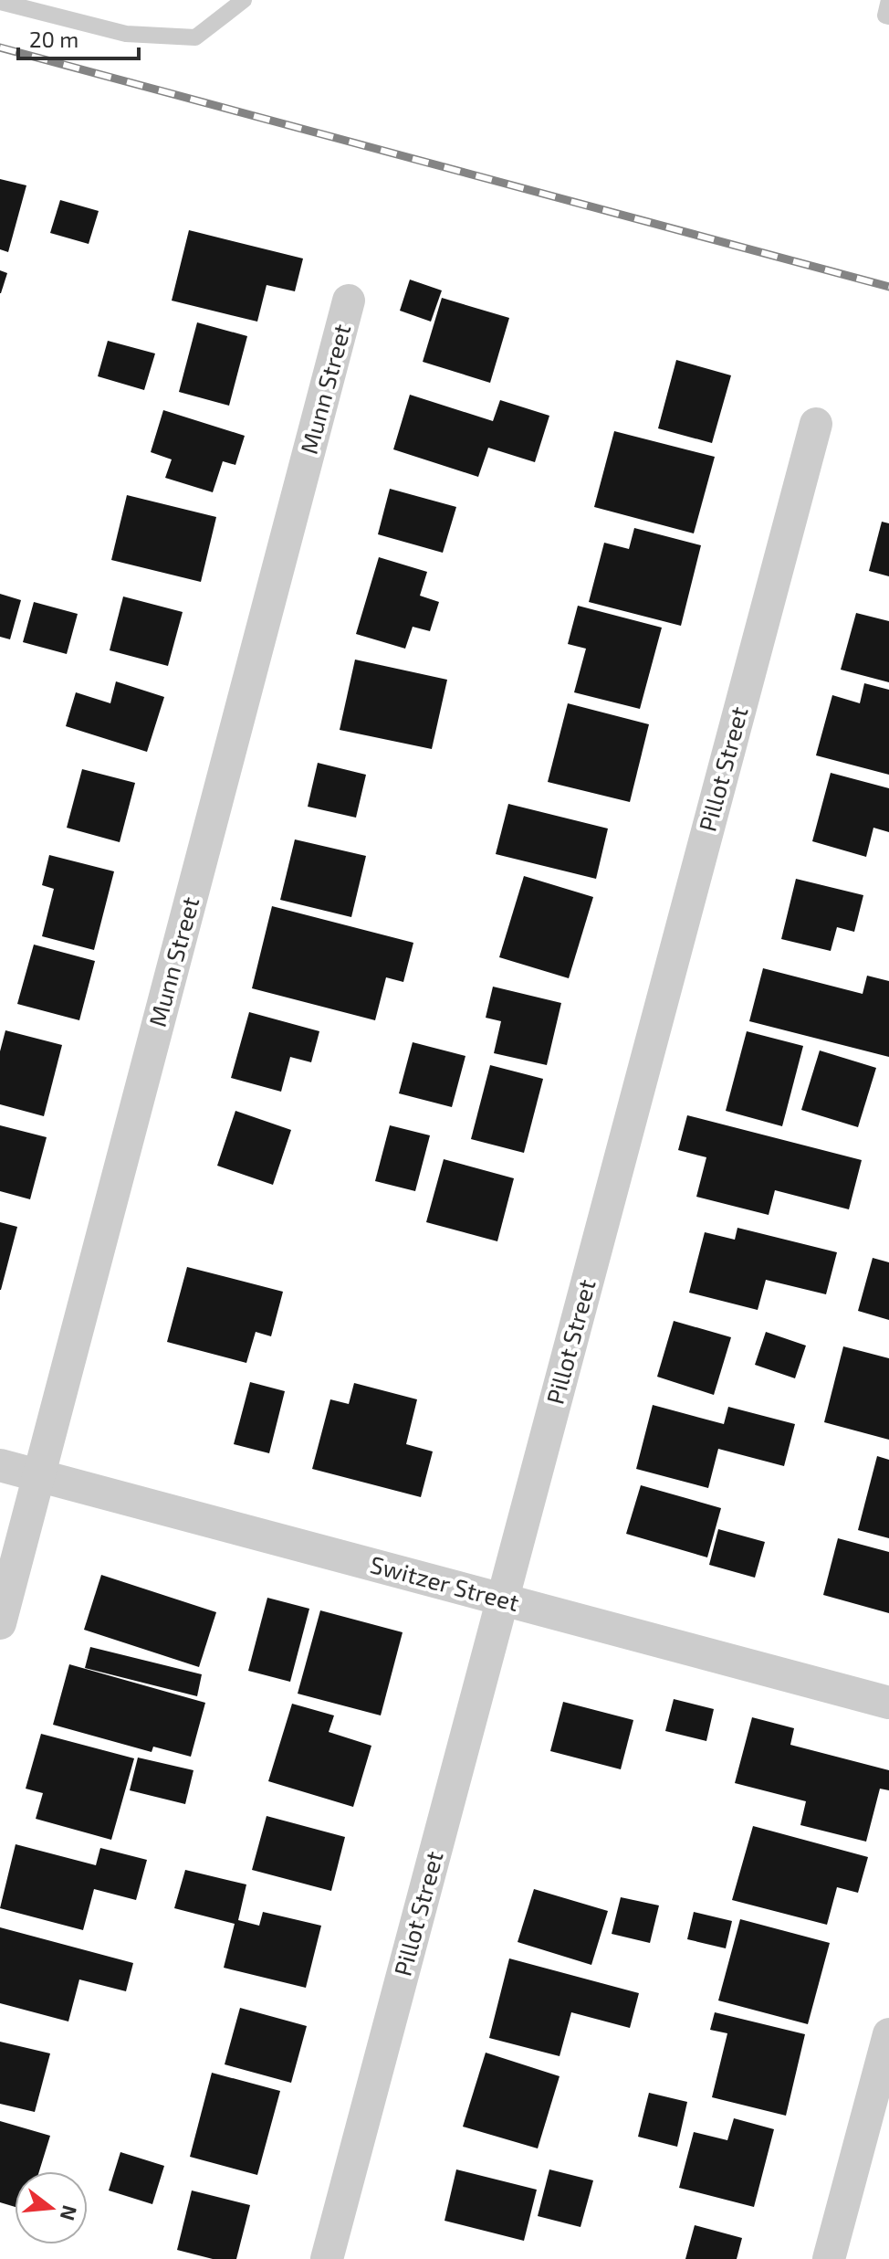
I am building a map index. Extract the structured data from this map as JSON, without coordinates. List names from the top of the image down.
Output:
{
  "streets": {
    "street": ["Munn Street", "Pillot Street", "Switzer Street"]
  },
  "crossings": [
    ["Munn Street", "Switzer Street"],
    ["Pillot Street", "Switzer Street"]
  ],
  "scale_bar": "20 m",
  "north": "right"
}
